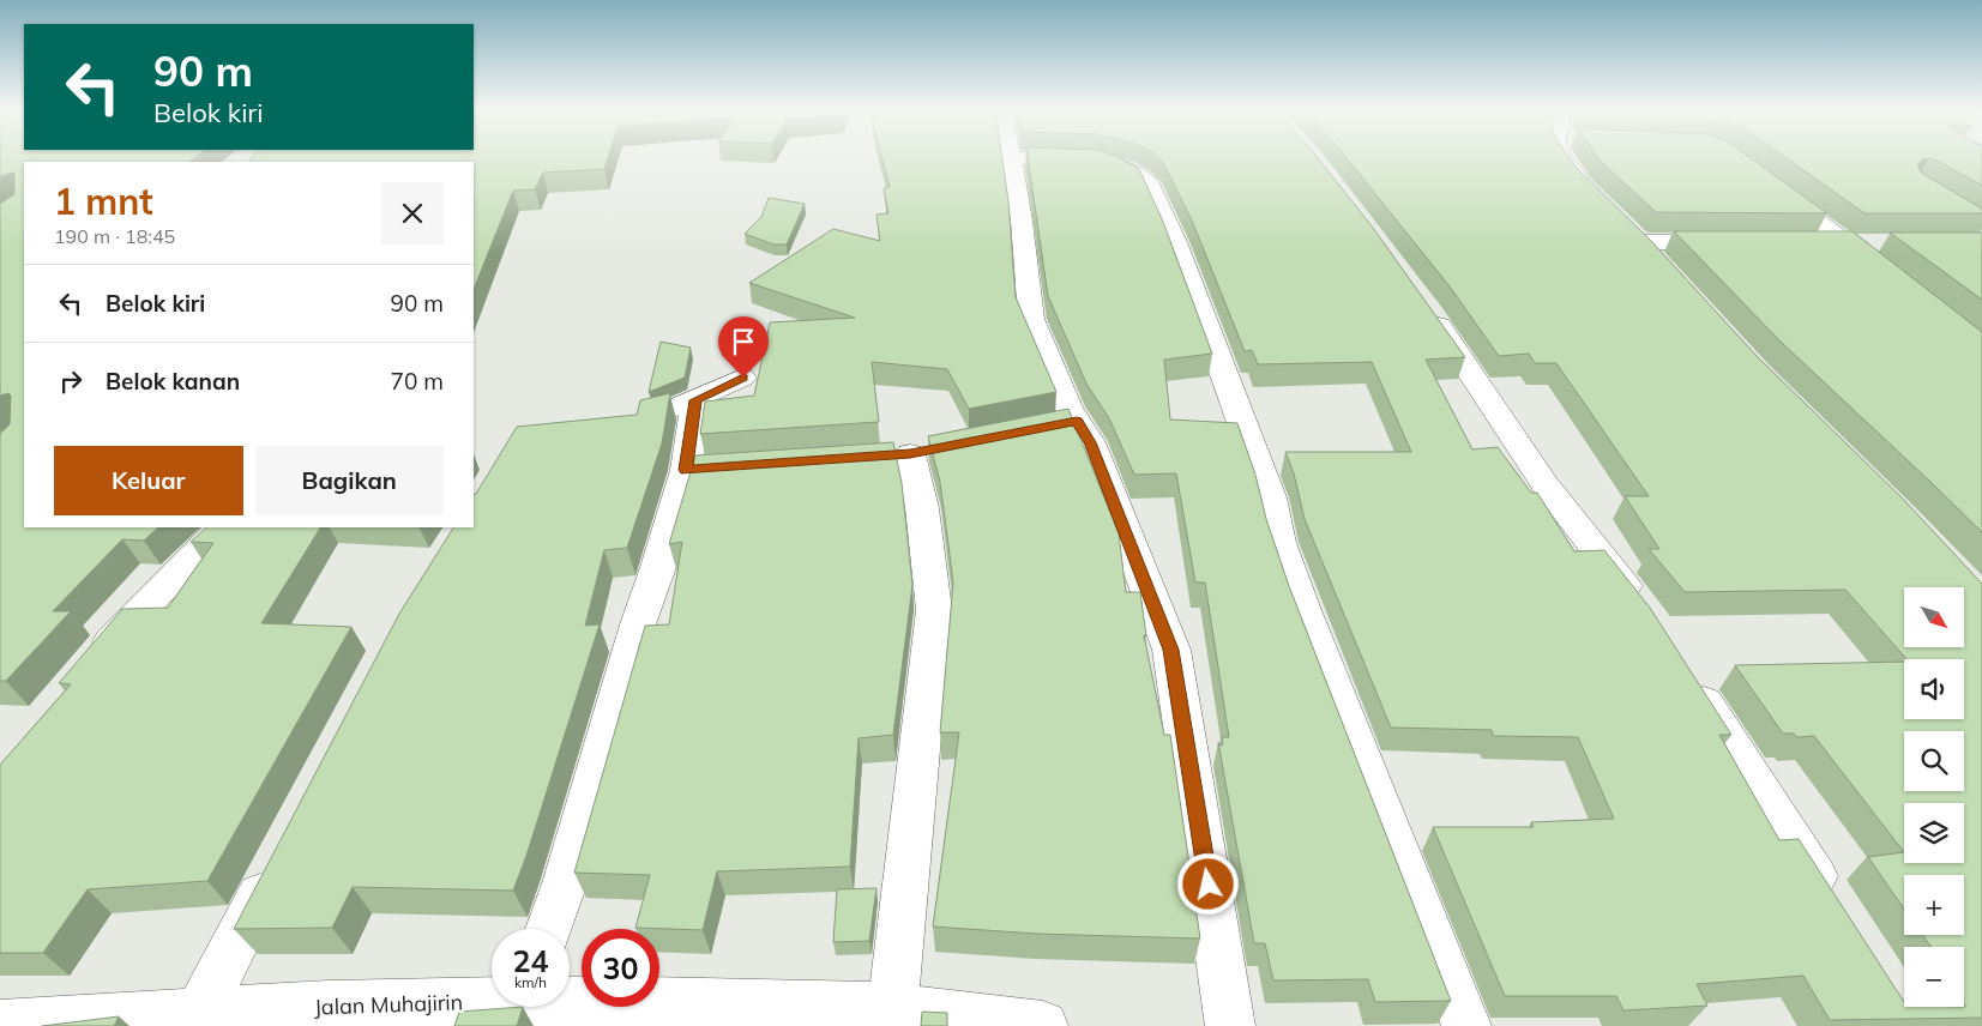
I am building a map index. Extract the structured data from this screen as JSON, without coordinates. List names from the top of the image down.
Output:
{
  "streets": {
    "street": ["Jalan Muhajirin"]
  },
  "north": "bottom right",
  "page": {
    "turn": ["90 m", "Belok kiri"],
    "heading": ["1 mnt", "190 m · 18:45"],
    "list": [
      {
        "name": "Belok kiri",
        "value": "90 m"
      },
      {
        "name": "Belok kanan",
        "value": "70 m"
      }
    ],
    "buttons": ["Keluar", "Bagikan"],
    "map_buttons": ["+", "−"],
    "speed": "24 km/h",
    "limit": "30"
  }
}
